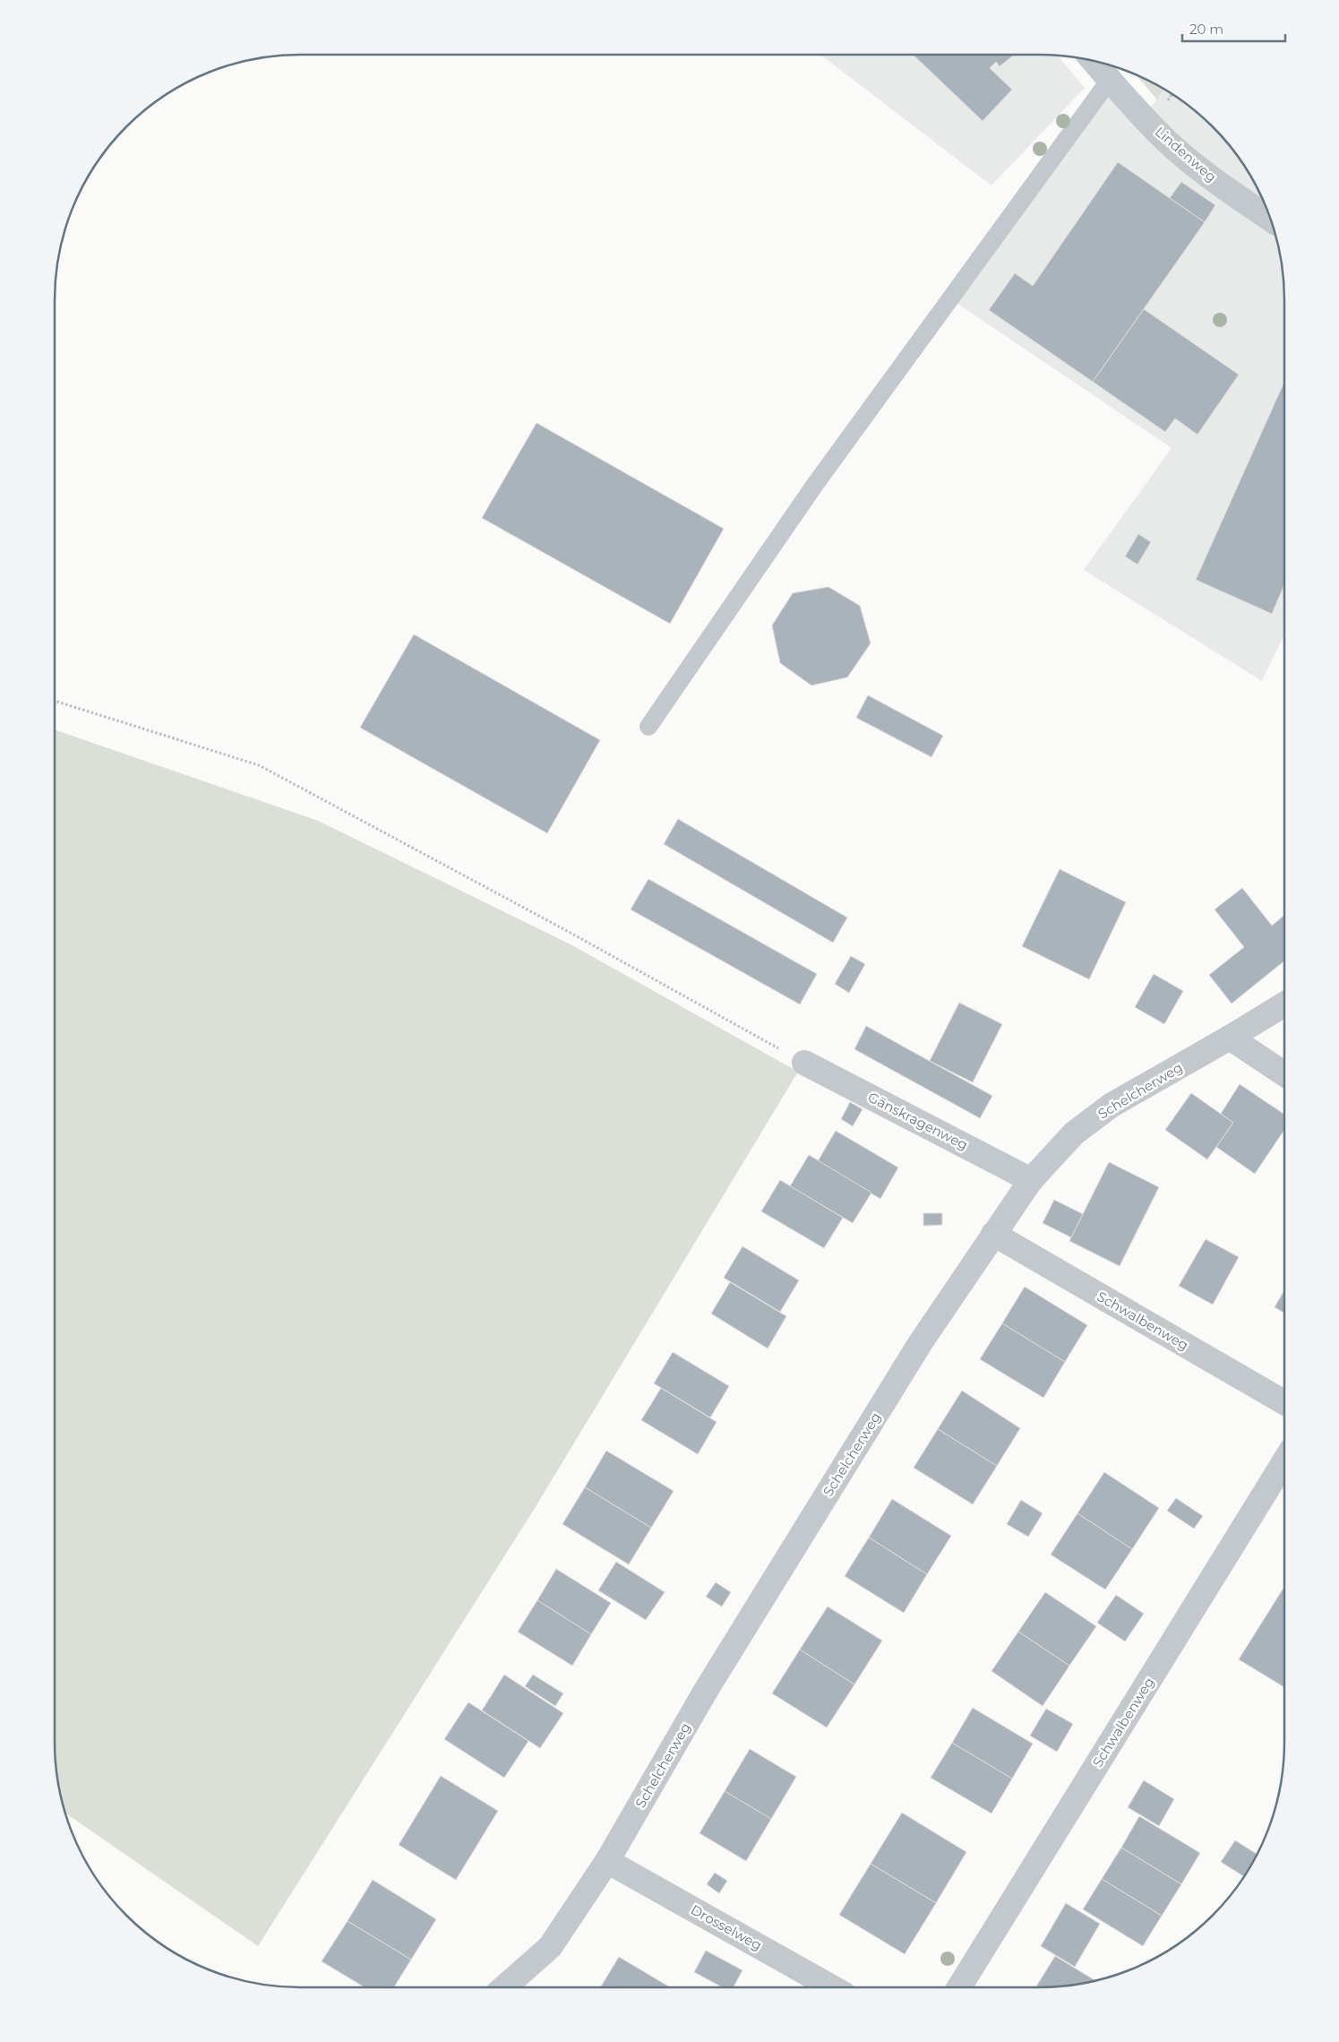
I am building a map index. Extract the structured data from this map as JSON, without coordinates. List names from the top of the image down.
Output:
{
  "streets": {
    "street": [
      "Lindenweg",
      "Schelcherweg",
      "Gänskragenweg",
      "Schwalbenweg",
      "Drosselweg"
    ]
  },
  "crossings": [
    ["Schelcherweg", "Gänskragenweg"],
    ["Schelcherweg", "Schwalbenweg"],
    ["Schelcherweg", "Drosselweg"]
  ],
  "scale_bar": "20 m"
}
